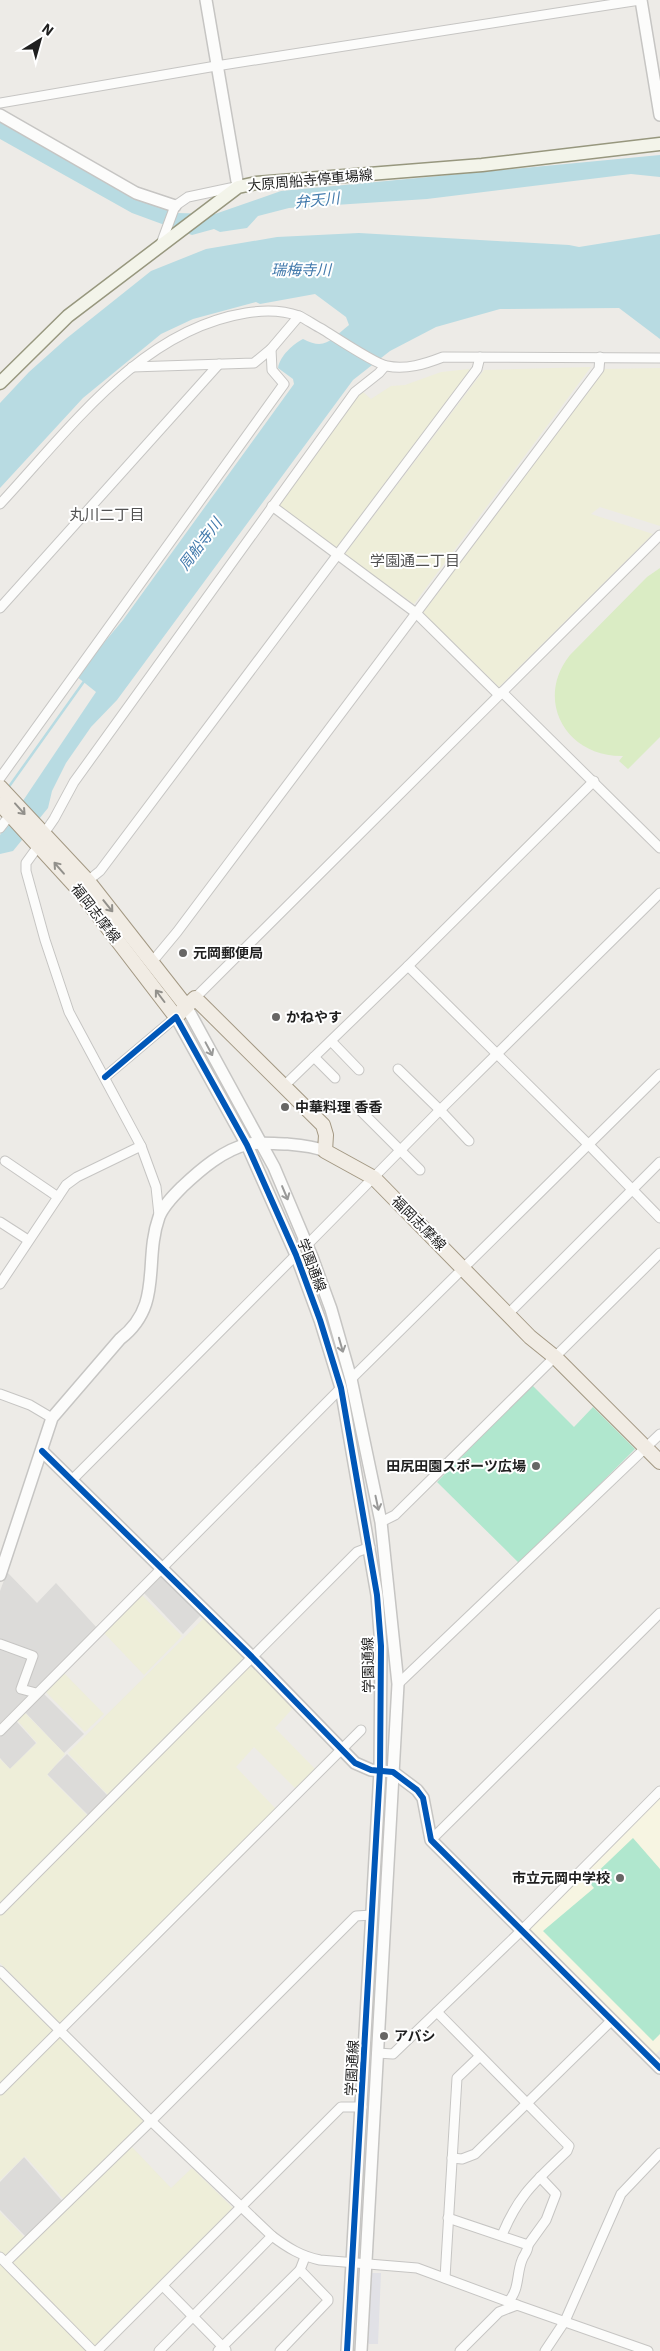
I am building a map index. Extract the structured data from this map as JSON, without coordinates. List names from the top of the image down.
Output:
{
  "streets": {
    "main road": ["大原周船寺停車場線", "福岡志摩線"],
    "street": ["学園通線"]
  },
  "crossings": [
    ["福岡志摩線", "学園通線"]
  ],
  "districts": ["丸川二丁目", "学園通二丁目"],
  "water": ["弁天川", "瑞梅寺川", "周船寺川"],
  "places": [
    "元岡郵便局",
    "かねやす",
    "中華料理 香香",
    "田尻田園スポーツ広場",
    "市立元岡中学校",
    "アバシ"
  ],
  "north": "top right"
}
